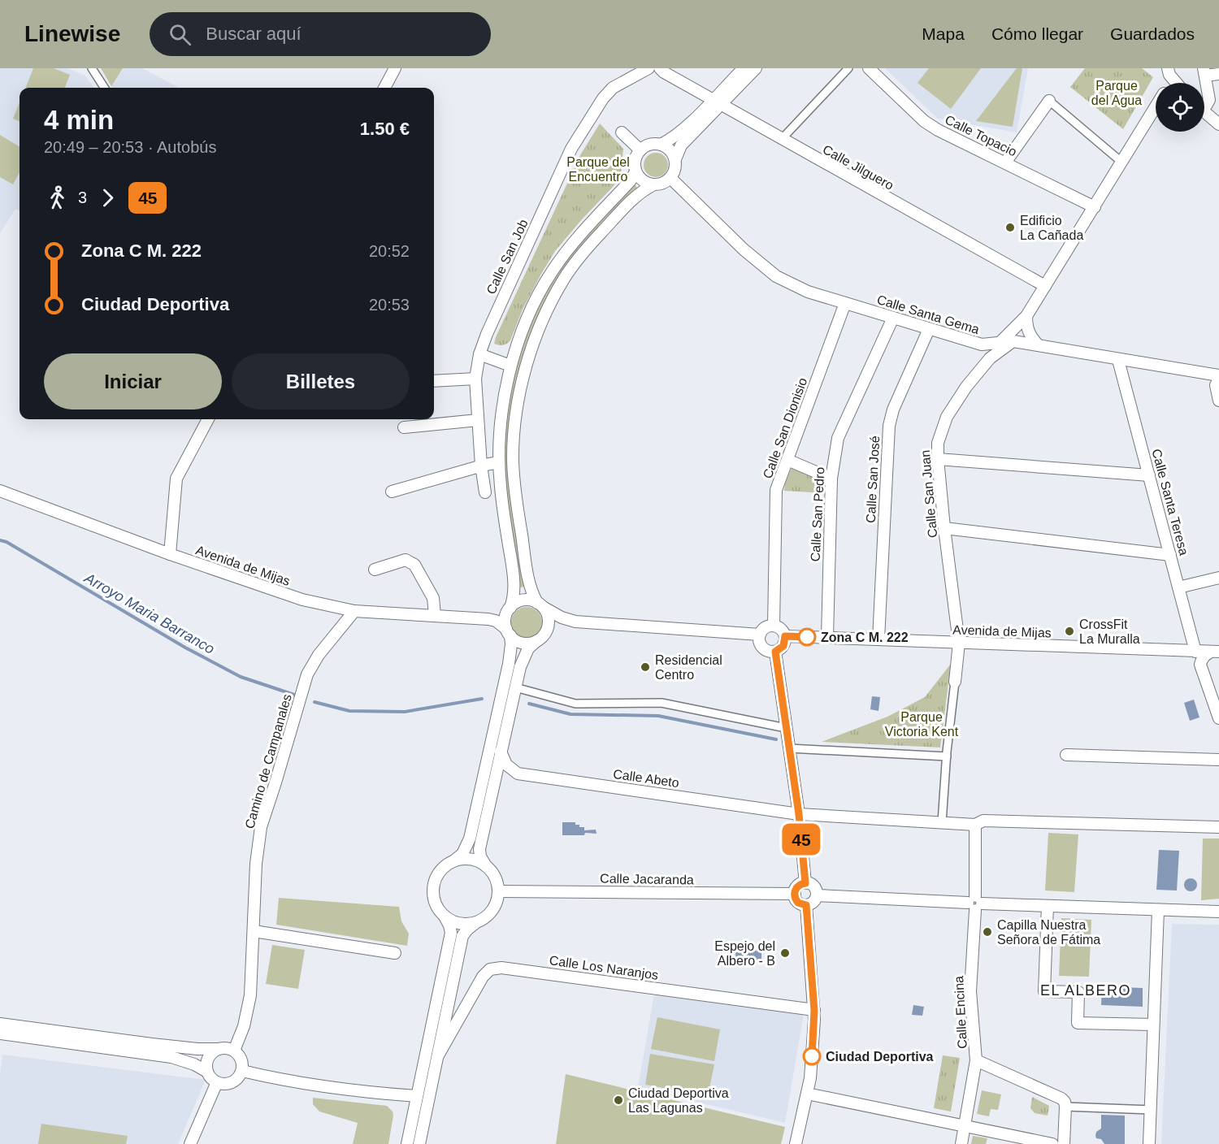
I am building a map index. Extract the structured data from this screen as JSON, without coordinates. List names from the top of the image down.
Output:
{
  "streets": {
    "street": [
      "Calle Topacio",
      "Calle Jilguero",
      "Calle San Job",
      "Calle Santa Gema",
      "Calle San Dionisio",
      "Calle San José",
      "Calle San Juan",
      "Calle Santa Teresa",
      "Calle San Pedro",
      "Avenida de Mijas",
      "Camino de Campanales",
      "Calle Abeto",
      "Calle Jacaranda",
      "Calle Los Naranjos",
      "Calle Encina"
    ]
  },
  "crossings": [
    ["Calle Santa Gema", "Calle San Dionisio"],
    ["Calle Santa Gema", "Calle San José"],
    ["Calle Santa Gema", "Calle San Juan"],
    ["Calle Santa Gema", "Calle Santa Teresa"],
    ["Calle Santa Gema", "Calle San Pedro"],
    ["Calle San Dionisio", "Avenida de Mijas"],
    ["Calle San José", "Avenida de Mijas"],
    ["Calle San Juan", "Avenida de Mijas"],
    ["Calle Santa Teresa", "Avenida de Mijas"],
    ["Calle San Pedro", "Avenida de Mijas"],
    ["Avenida de Mijas", "Camino de Campanales"],
    ["Calle Abeto", "Calle Encina"]
  ],
  "districts": ["EL ALBERO"],
  "water": ["Arroyo Maria Barranco"],
  "parks": ["Parque del Agua", "Parque del Encuentro", "Parque Victoria Kent"],
  "places": [
    "Edificio La Cañada",
    "CrossFit La Muralla",
    "Zona C M. 222",
    "Residencial Centro",
    "Capilla Nuestra Señora de Fátima",
    "Espejo del Albero - B",
    "Ciudad Deportiva",
    "Ciudad Deportiva Las Lagunas"
  ],
  "lines": ["bus line 45"],
  "page": {
    "header": "Linewise",
    "search": "Buscar aquí",
    "nav": ["Mapa", "Cómo llegar", "Guardados"],
    "on_map": "45",
    "heading": ["4 min", "20:49 – 20:53 · Autobús", "1.50 €"],
    "legs": ["3", "45"],
    "list": [
      {
        "name": "Zona C M. 222",
        "value": "20:52"
      },
      {
        "name": "Ciudad Deportiva",
        "value": "20:53"
      }
    ],
    "buttons": ["Iniciar", "Billetes"]
  }
}
